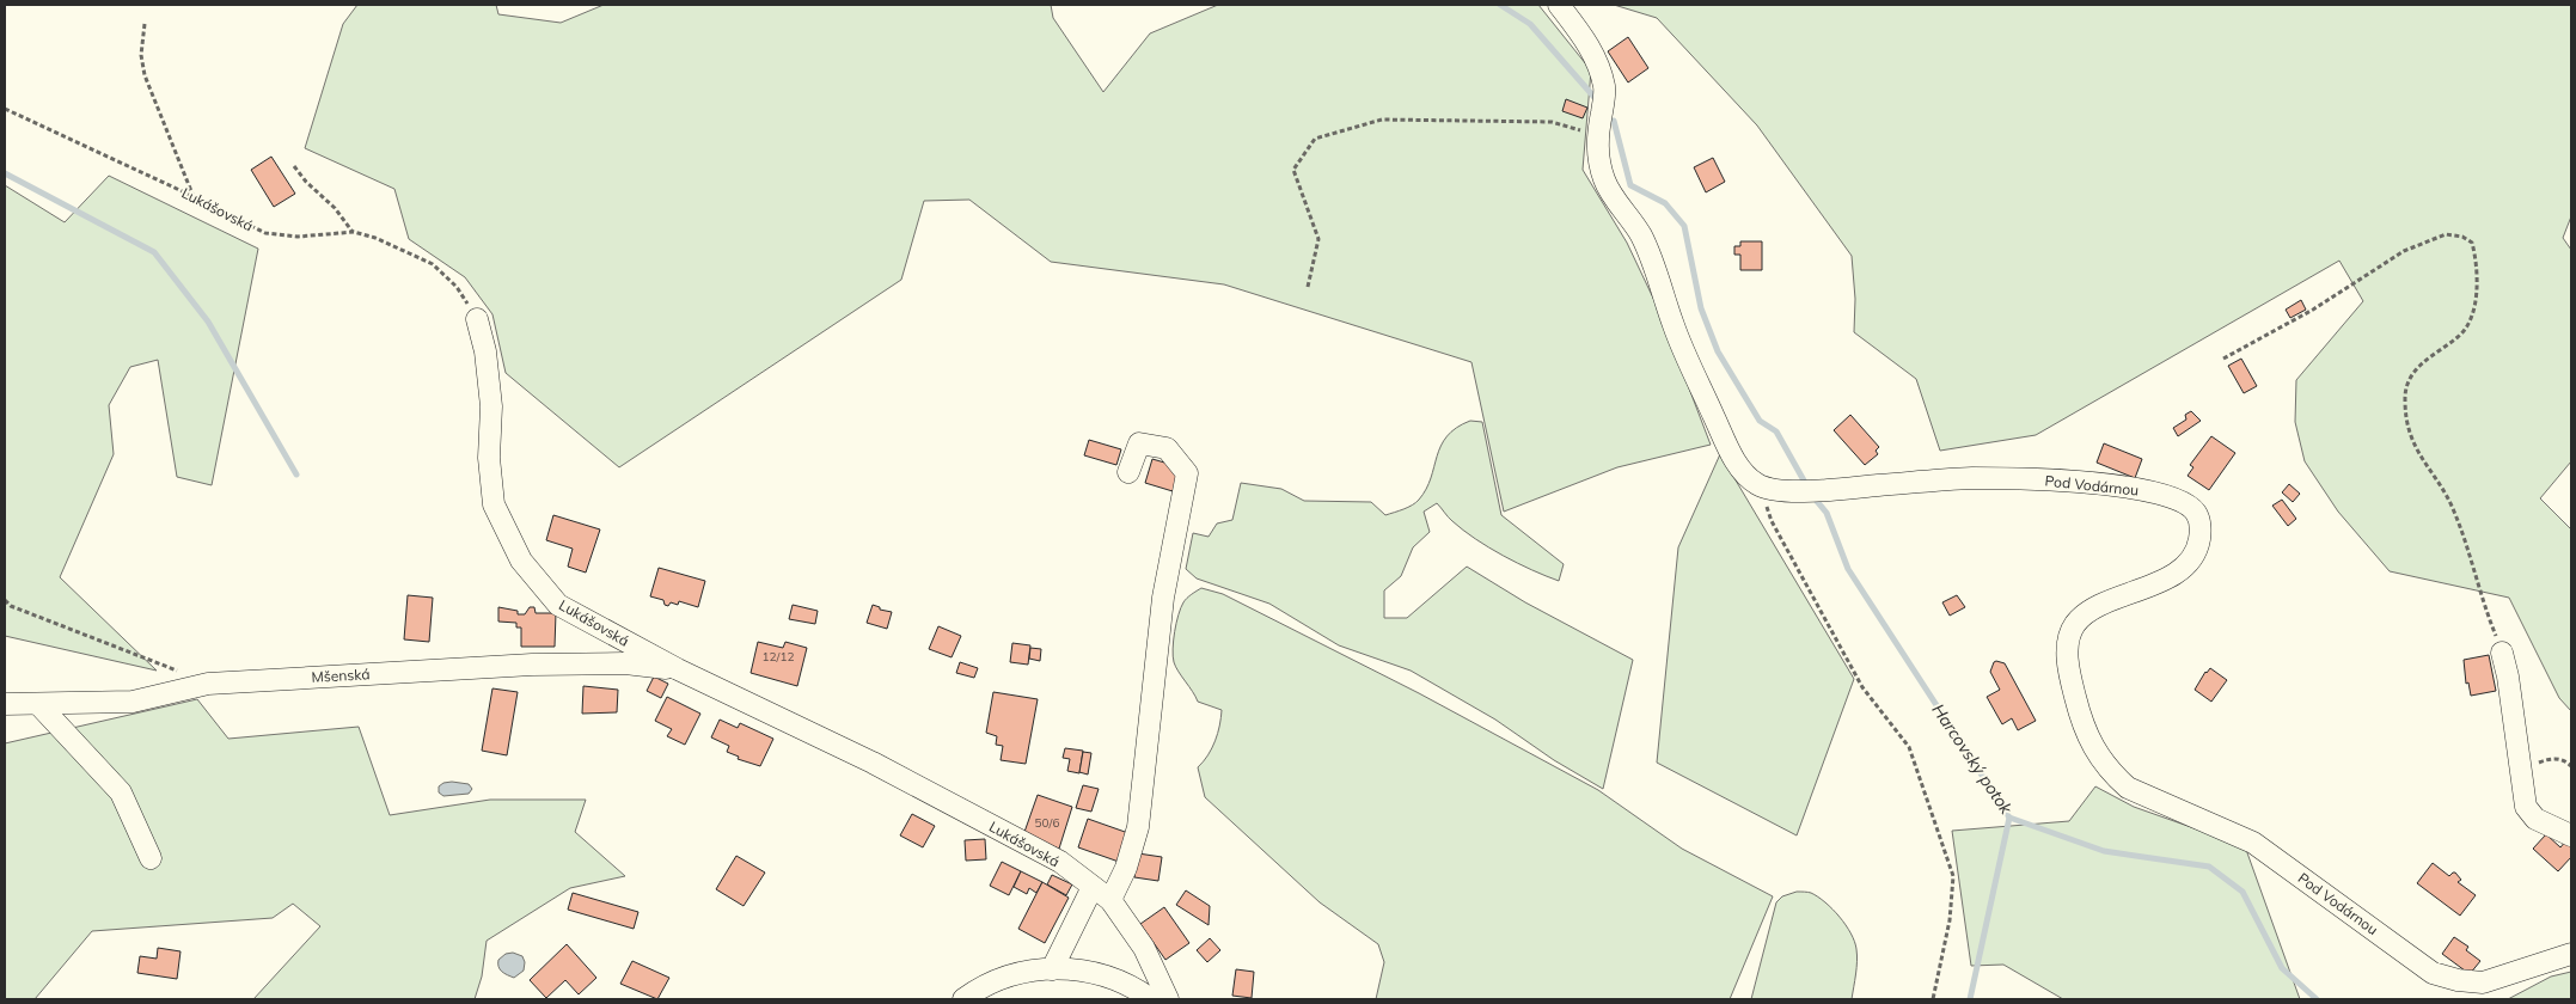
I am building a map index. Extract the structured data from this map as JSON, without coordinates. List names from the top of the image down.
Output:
{
  "streets": {
    "street": ["Lukášovská", "Pod Vodárnou", "Mšenská"]
  },
  "crossings": [
    ["Lukášovská", "Mšenská"]
  ],
  "water": ["Harcovský potok"],
  "house_numbers": ["12/12", "50/6"]
}
